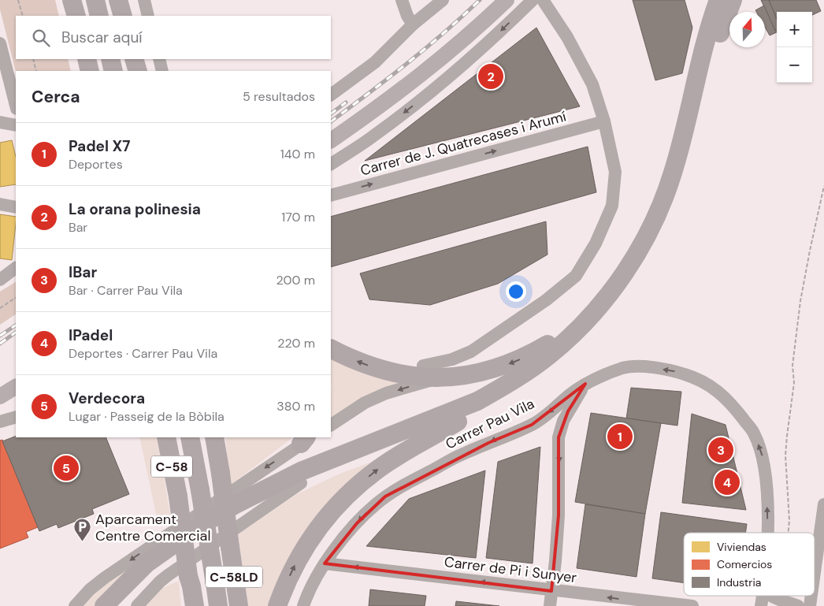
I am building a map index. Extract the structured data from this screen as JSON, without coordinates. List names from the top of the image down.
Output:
{
  "streets": {
    "highway": ["C-58", "C-58LD"],
    "street": ["Carrer de J. Quatrecases i Arumí", "Carrer Pau Vila", "Carrer de Pi i Sunyer"]
  },
  "crossings": [
    ["Carrer Pau Vila", "Carrer de Pi i Sunyer"]
  ],
  "one_way": ["Carrer de Pi i Sunyer"],
  "places": {
    "parking": ["Aparcament Centre Comercial"]
  },
  "legend": ["Viviendas", "Comercios", "Industria"],
  "north": "top",
  "page": {
    "map_buttons": ["+", "−"],
    "search": "Buscar aquí",
    "pins": [
      "2",
      "1",
      "3",
      "5",
      "4"
    ],
    "heading": ["Cerca", "5 resultados"],
    "list": [
      {
        "mark": "1",
        "name": "Padel X7",
        "note": "Deportes",
        "value": "140 m"
      },
      {
        "mark": "2",
        "name": "La orana polinesia",
        "note": "Bar",
        "value": "170 m"
      },
      {
        "mark": "3",
        "name": "IBar",
        "note": "Bar · Carrer Pau Vila",
        "value": "200 m"
      },
      {
        "mark": "4",
        "name": "IPadel",
        "note": "Deportes · Carrer Pau Vila",
        "value": "220 m"
      },
      {
        "mark": "5",
        "name": "Verdecora",
        "note": "Lugar · Passeig de la Bòbila",
        "value": "380 m"
      }
    ]
  }
}
